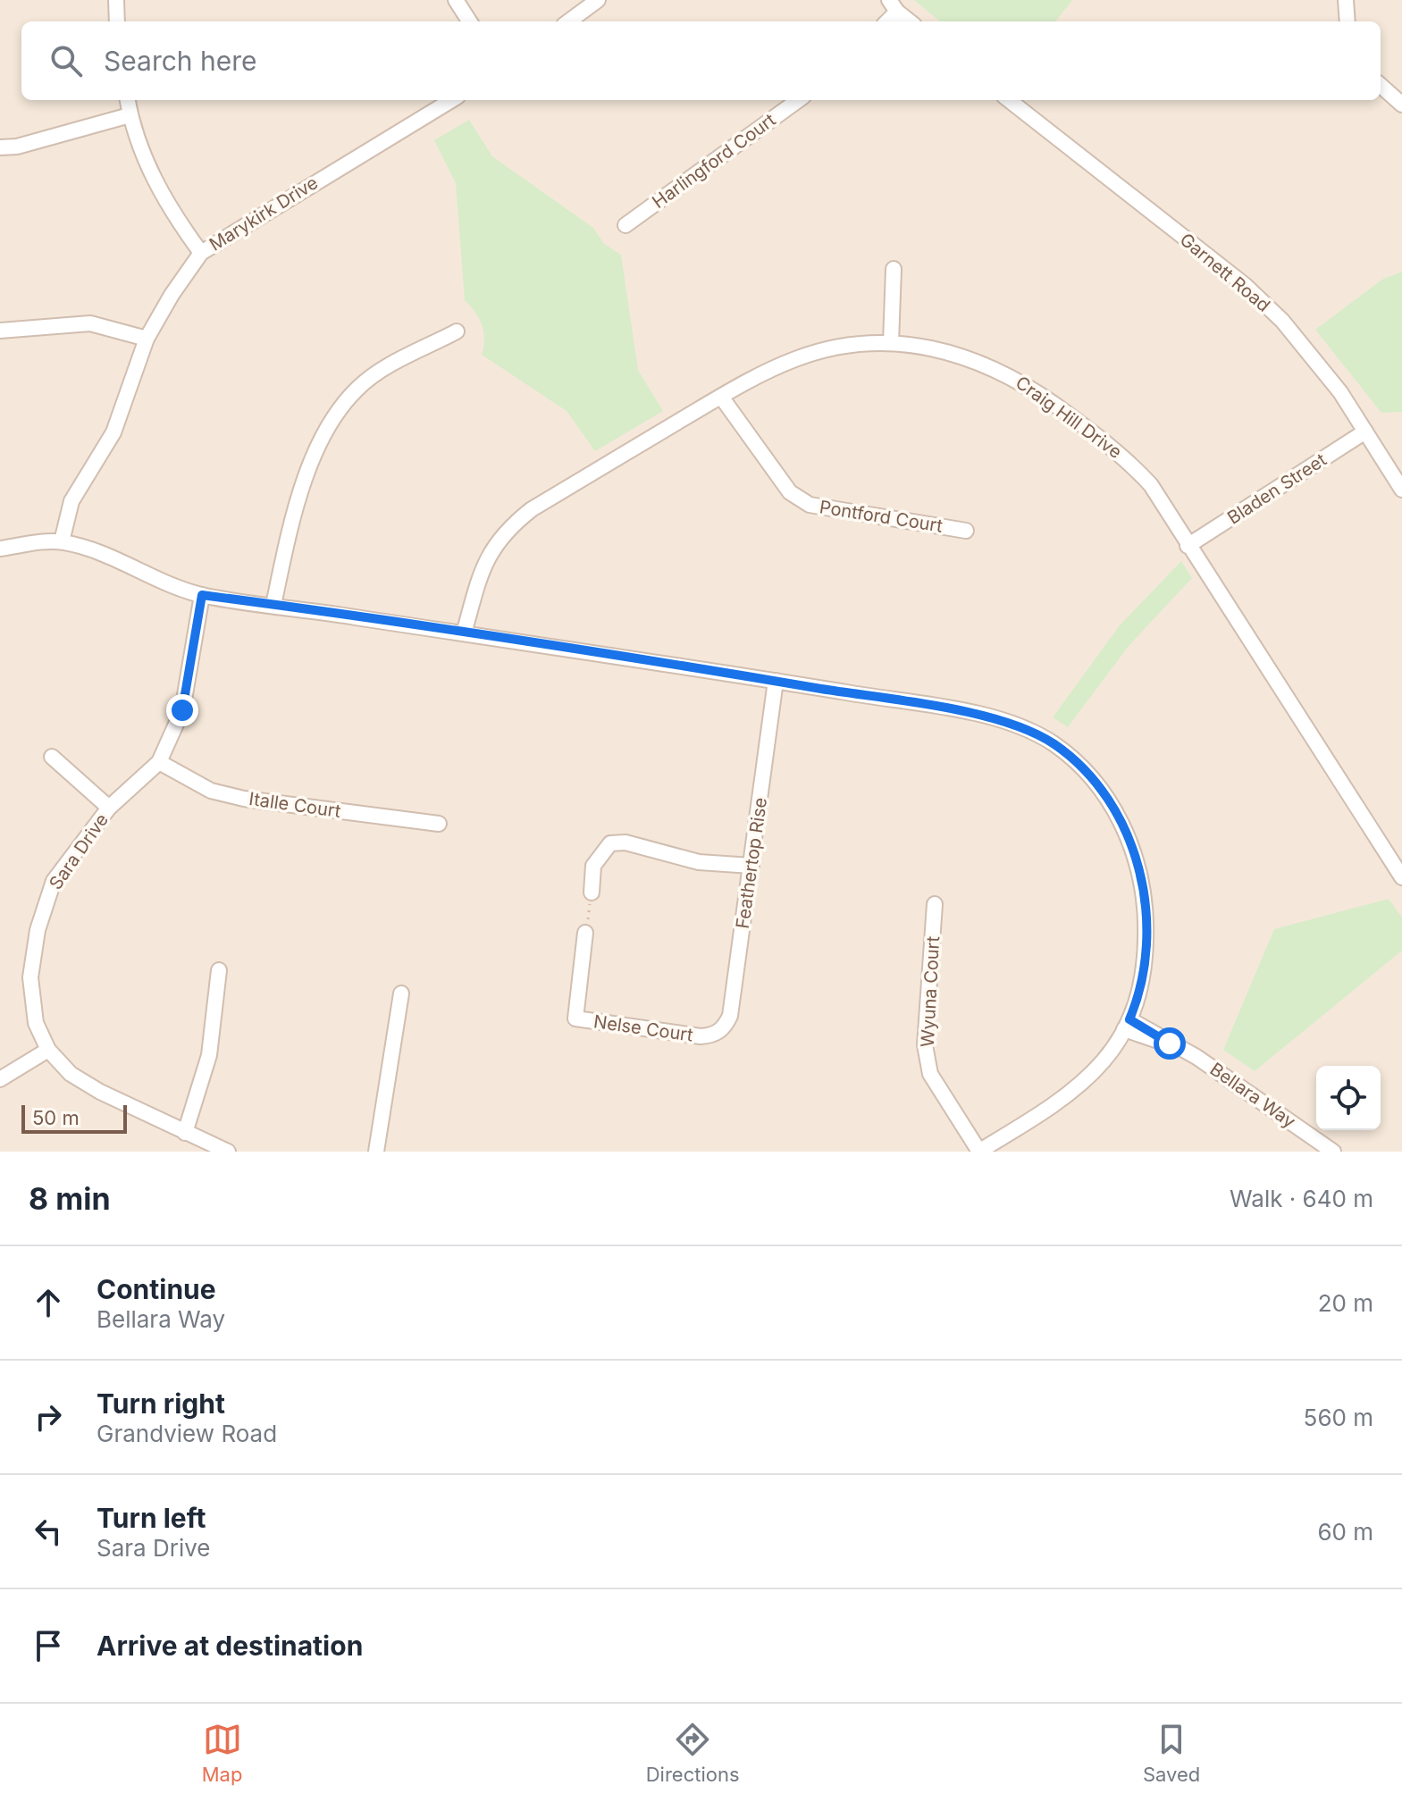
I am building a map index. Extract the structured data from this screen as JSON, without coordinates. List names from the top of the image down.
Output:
{
  "streets": {
    "street": [
      "Harlingford Court",
      "Marykirk Drive",
      "Garnett Road",
      "Craig Hill Drive",
      "Bladen Street",
      "Pontford Court",
      "Italle Court",
      "Sara Drive",
      "Feathertop Rise",
      "Wyuna Court",
      "Nelse Court",
      "Bellara Way"
    ]
  },
  "crossings": [
    ["Garnett Road", "Bladen Street"],
    ["Craig Hill Drive", "Bladen Street"],
    ["Craig Hill Drive", "Pontford Court"],
    ["Italle Court", "Sara Drive"],
    ["Feathertop Rise", "Nelse Court"]
  ],
  "scale_bar": "50 m",
  "page": {
    "search": "Search here",
    "scale": "50 m",
    "heading": ["8 min", "Walk · 640 m"],
    "list": [
      ["Continue", "Bellara Way", "20 m"],
      ["Turn right", "Grandview Road", "560 m"],
      ["Turn left", "Sara Drive", "60 m"],
      "Arrive at destination"
    ],
    "nav": ["Map", "Directions", "Saved"]
  }
}
